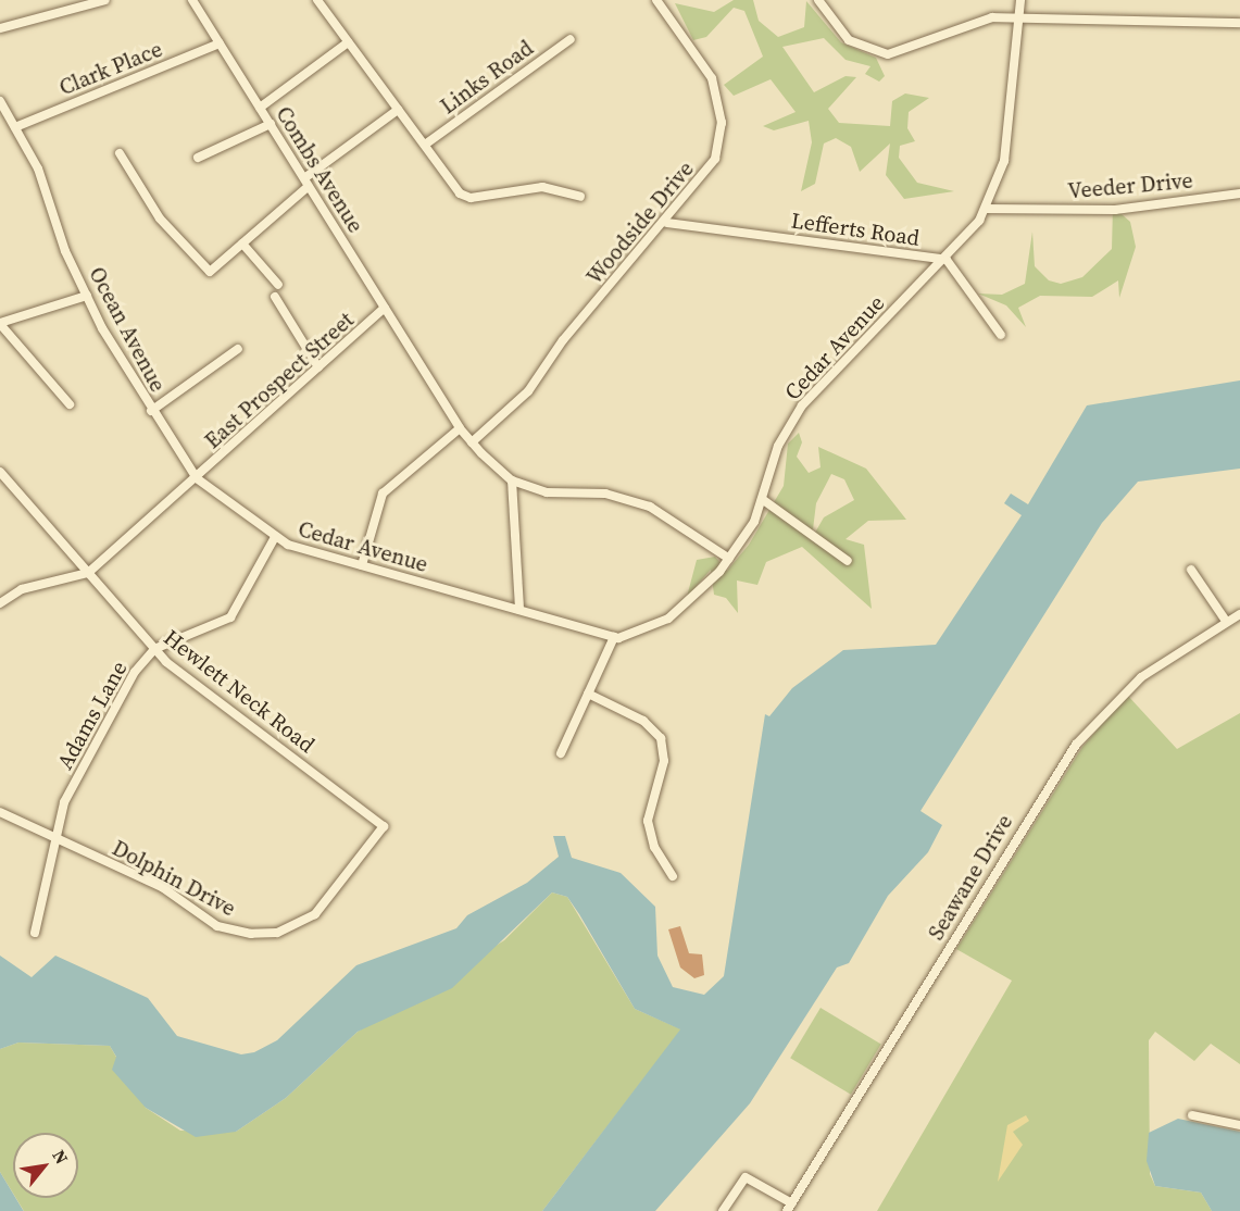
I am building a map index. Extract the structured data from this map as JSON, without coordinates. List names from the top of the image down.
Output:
{
  "streets": {
    "street": [
      "Clark Place",
      "Links Road",
      "Combs Avenue",
      "Veeder Drive",
      "Woodside Drive",
      "Lefferts Road",
      "Ocean Avenue",
      "Cedar Avenue",
      "East Prospect Street",
      "Hewlett Neck Road",
      "Adams Lane",
      "Seawane Drive",
      "Dolphin Drive"
    ]
  },
  "crossings": [
    ["Clark Place", "Combs Avenue"],
    ["Clark Place", "Ocean Avenue"],
    ["Combs Avenue", "Woodside Drive"],
    ["Combs Avenue", "East Prospect Street"],
    ["Veeder Drive", "Cedar Avenue"],
    ["Woodside Drive", "Lefferts Road"],
    ["Lefferts Road", "Cedar Avenue"],
    ["Ocean Avenue", "Cedar Avenue"],
    ["Ocean Avenue", "East Prospect Street"],
    ["Ocean Avenue", "Adams Lane"],
    ["Cedar Avenue", "Adams Lane"],
    ["East Prospect Street", "Hewlett Neck Road"],
    ["Hewlett Neck Road", "Adams Lane"],
    ["Hewlett Neck Road", "Dolphin Drive"],
    ["Adams Lane", "Dolphin Drive"]
  ],
  "north": "top right"
}
